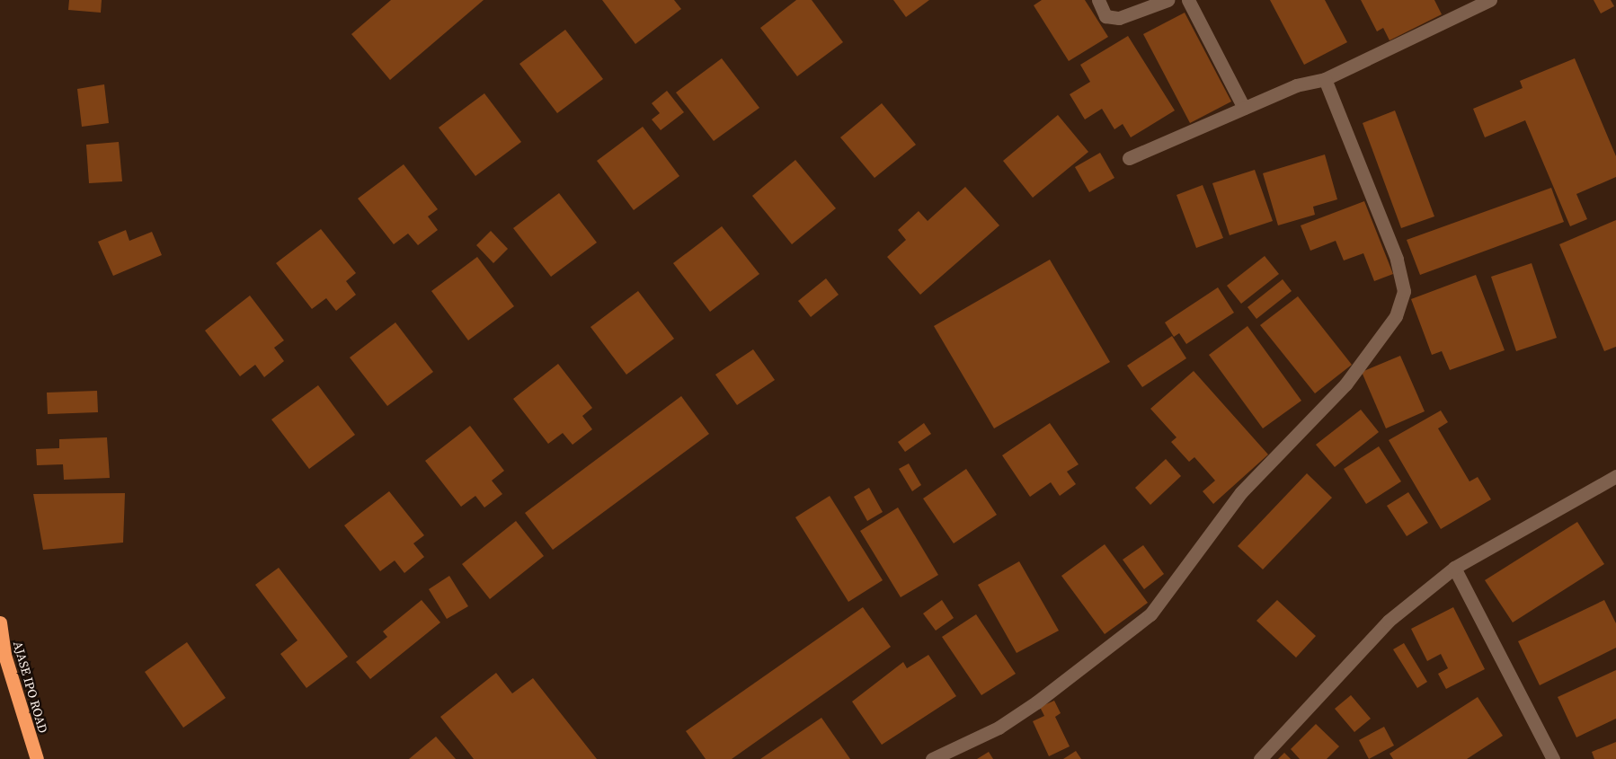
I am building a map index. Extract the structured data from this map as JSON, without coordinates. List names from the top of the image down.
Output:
{
  "streets": {
    "highway": ["AJASE IPO ROAD"]
  }
}
